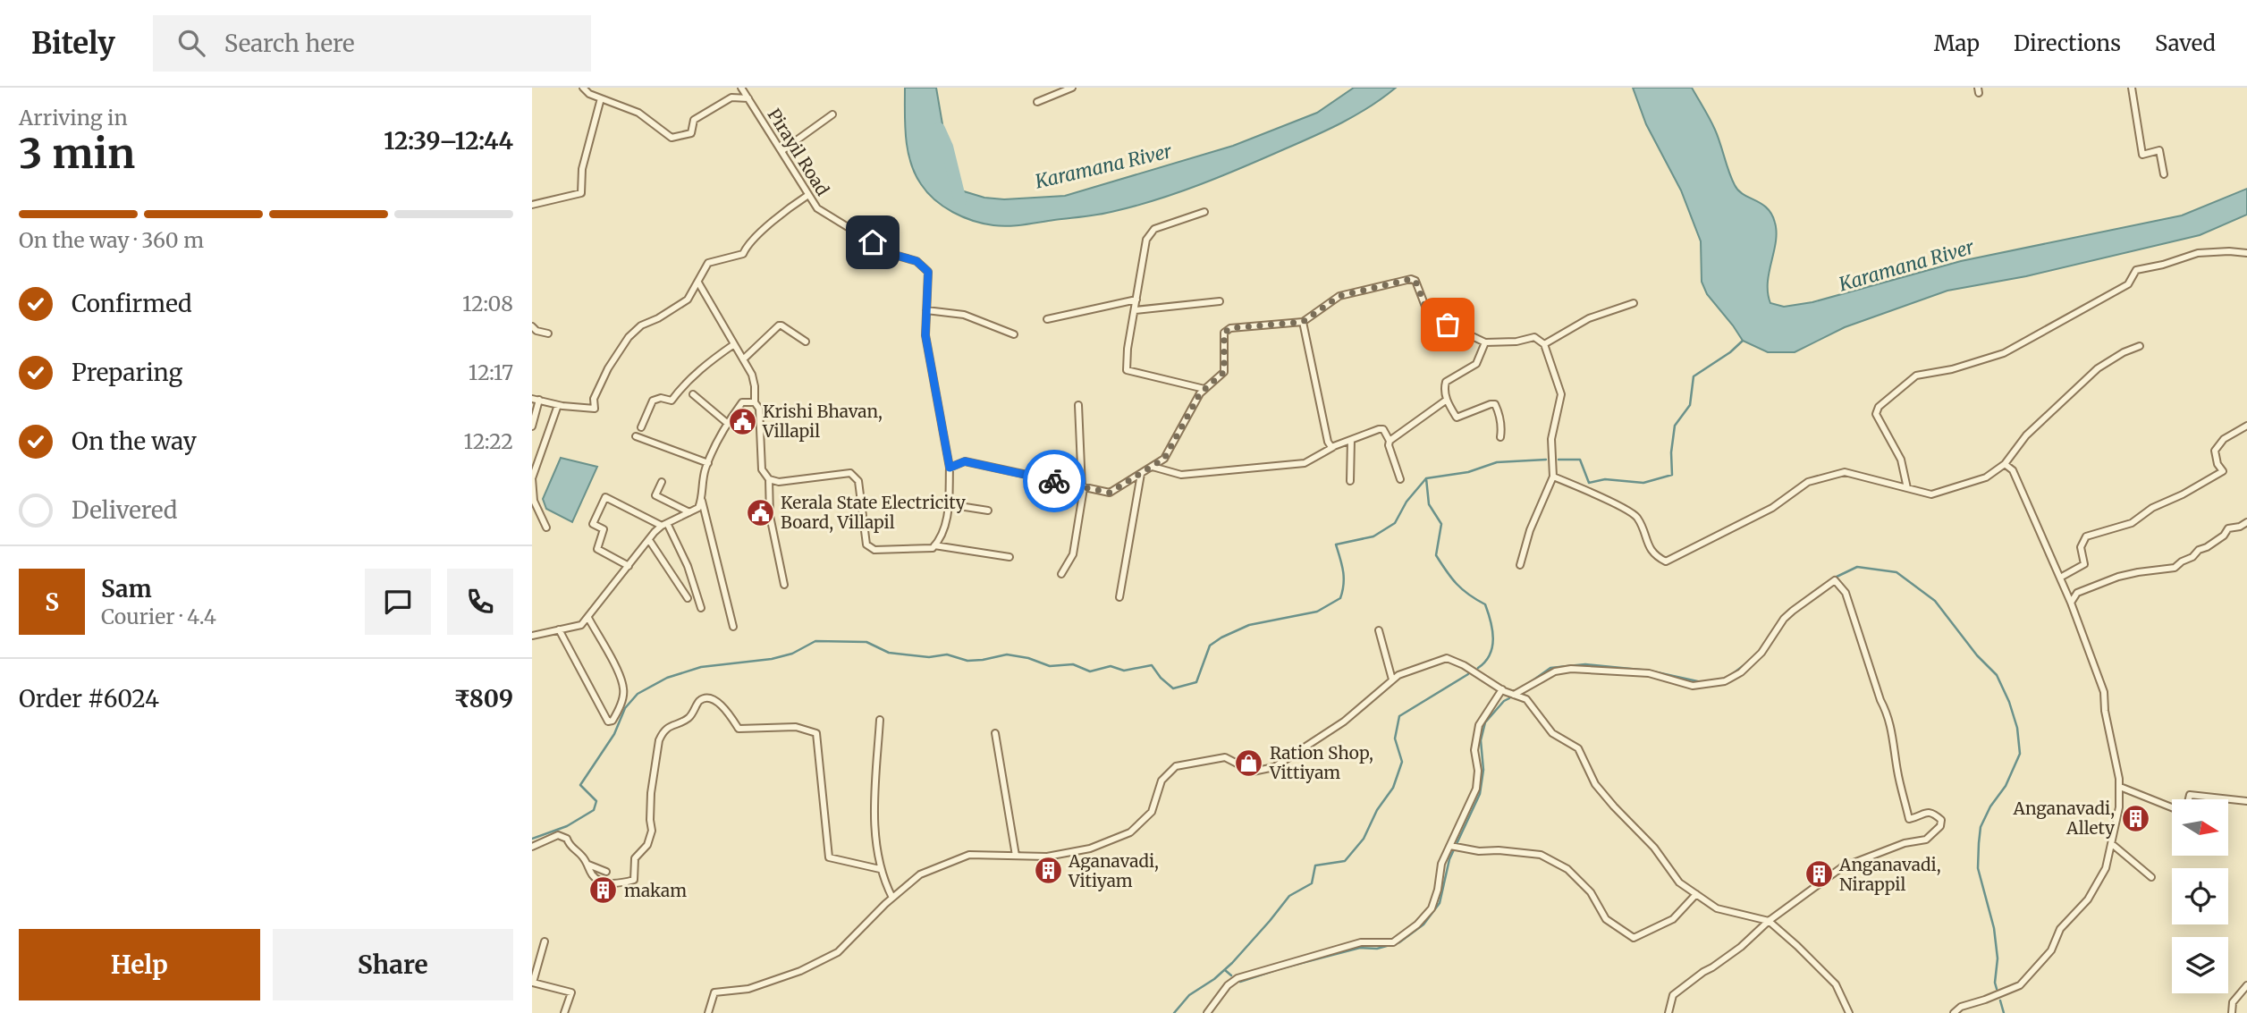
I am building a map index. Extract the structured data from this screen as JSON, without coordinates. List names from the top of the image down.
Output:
{
  "streets": {
    "street": ["Pirayil Road"]
  },
  "water": ["Karamana River"],
  "places": {
    "public building": ["Krishi Bhavan, Villapil", "Kerala State Electricity Board, Villapil"],
    "shop": ["Ration Shop, Vittiyam"],
    "building": [
      "Anganavadi, Allety",
      "Aganavadi, Vitiyam",
      "Anganavadi, Nirappil",
      "makam"
    ]
  },
  "north": "right",
  "page": {
    "header": "Bitely",
    "search": "Search here",
    "nav": ["Map", "Directions", "Saved"],
    "heading": ["3 min", "Arriving in", "12:39–12:44"],
    "panel": [
      "Sam",
      "Courier · 4.4",
      "Order #6024",
      "₹809"
    ],
    "bar": "On the way · 360 m",
    "list": [
      ["Confirmed", "12:08"],
      ["Preparing", "12:17"],
      ["On the way", "12:22"],
      "Delivered"
    ],
    "round": "S",
    "buttons": ["Help", "Share"]
  }
}
